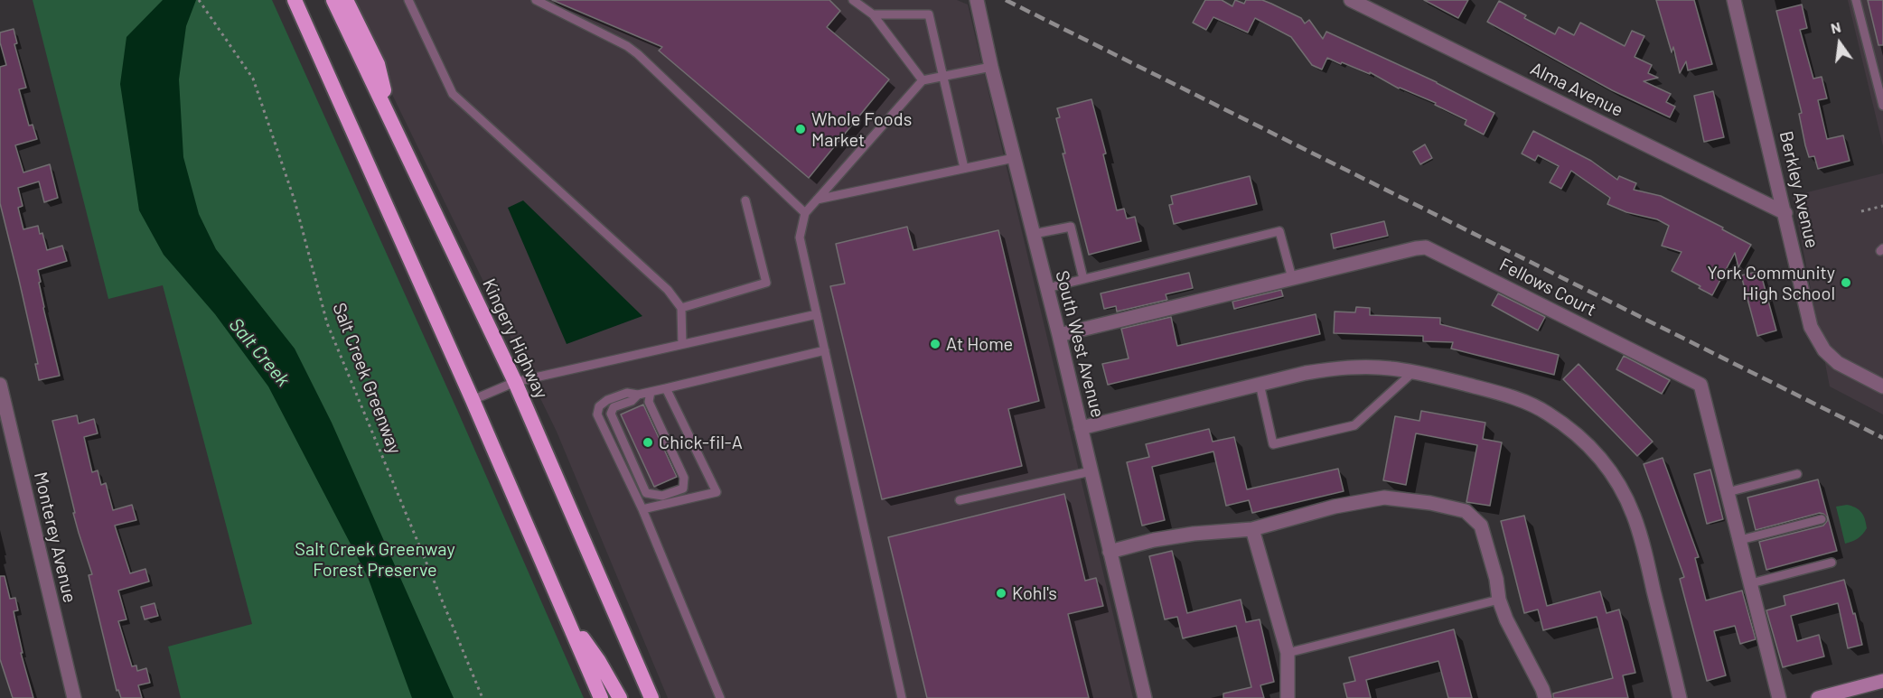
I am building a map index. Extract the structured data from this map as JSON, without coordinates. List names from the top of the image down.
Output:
{
  "streets": {
    "highway": ["Kingery Highway"],
    "street": [
      "Alma Avenue",
      "Berkley Avenue",
      "Fellows Court",
      "South West Avenue",
      "Monterey Avenue"
    ],
    "path": ["Salt Creek Greenway"]
  },
  "crossings": [
    ["Alma Avenue", "Berkley Avenue"],
    ["Fellows Court", "South West Avenue"]
  ],
  "water": ["Salt Creek"],
  "parks": ["Salt Creek Greenway Forest Preserve"],
  "places": [
    "Whole Foods Market",
    "York Community High School",
    "At Home",
    "Chick-fil-A",
    "Kohl's"
  ],
  "north": "top"
}
